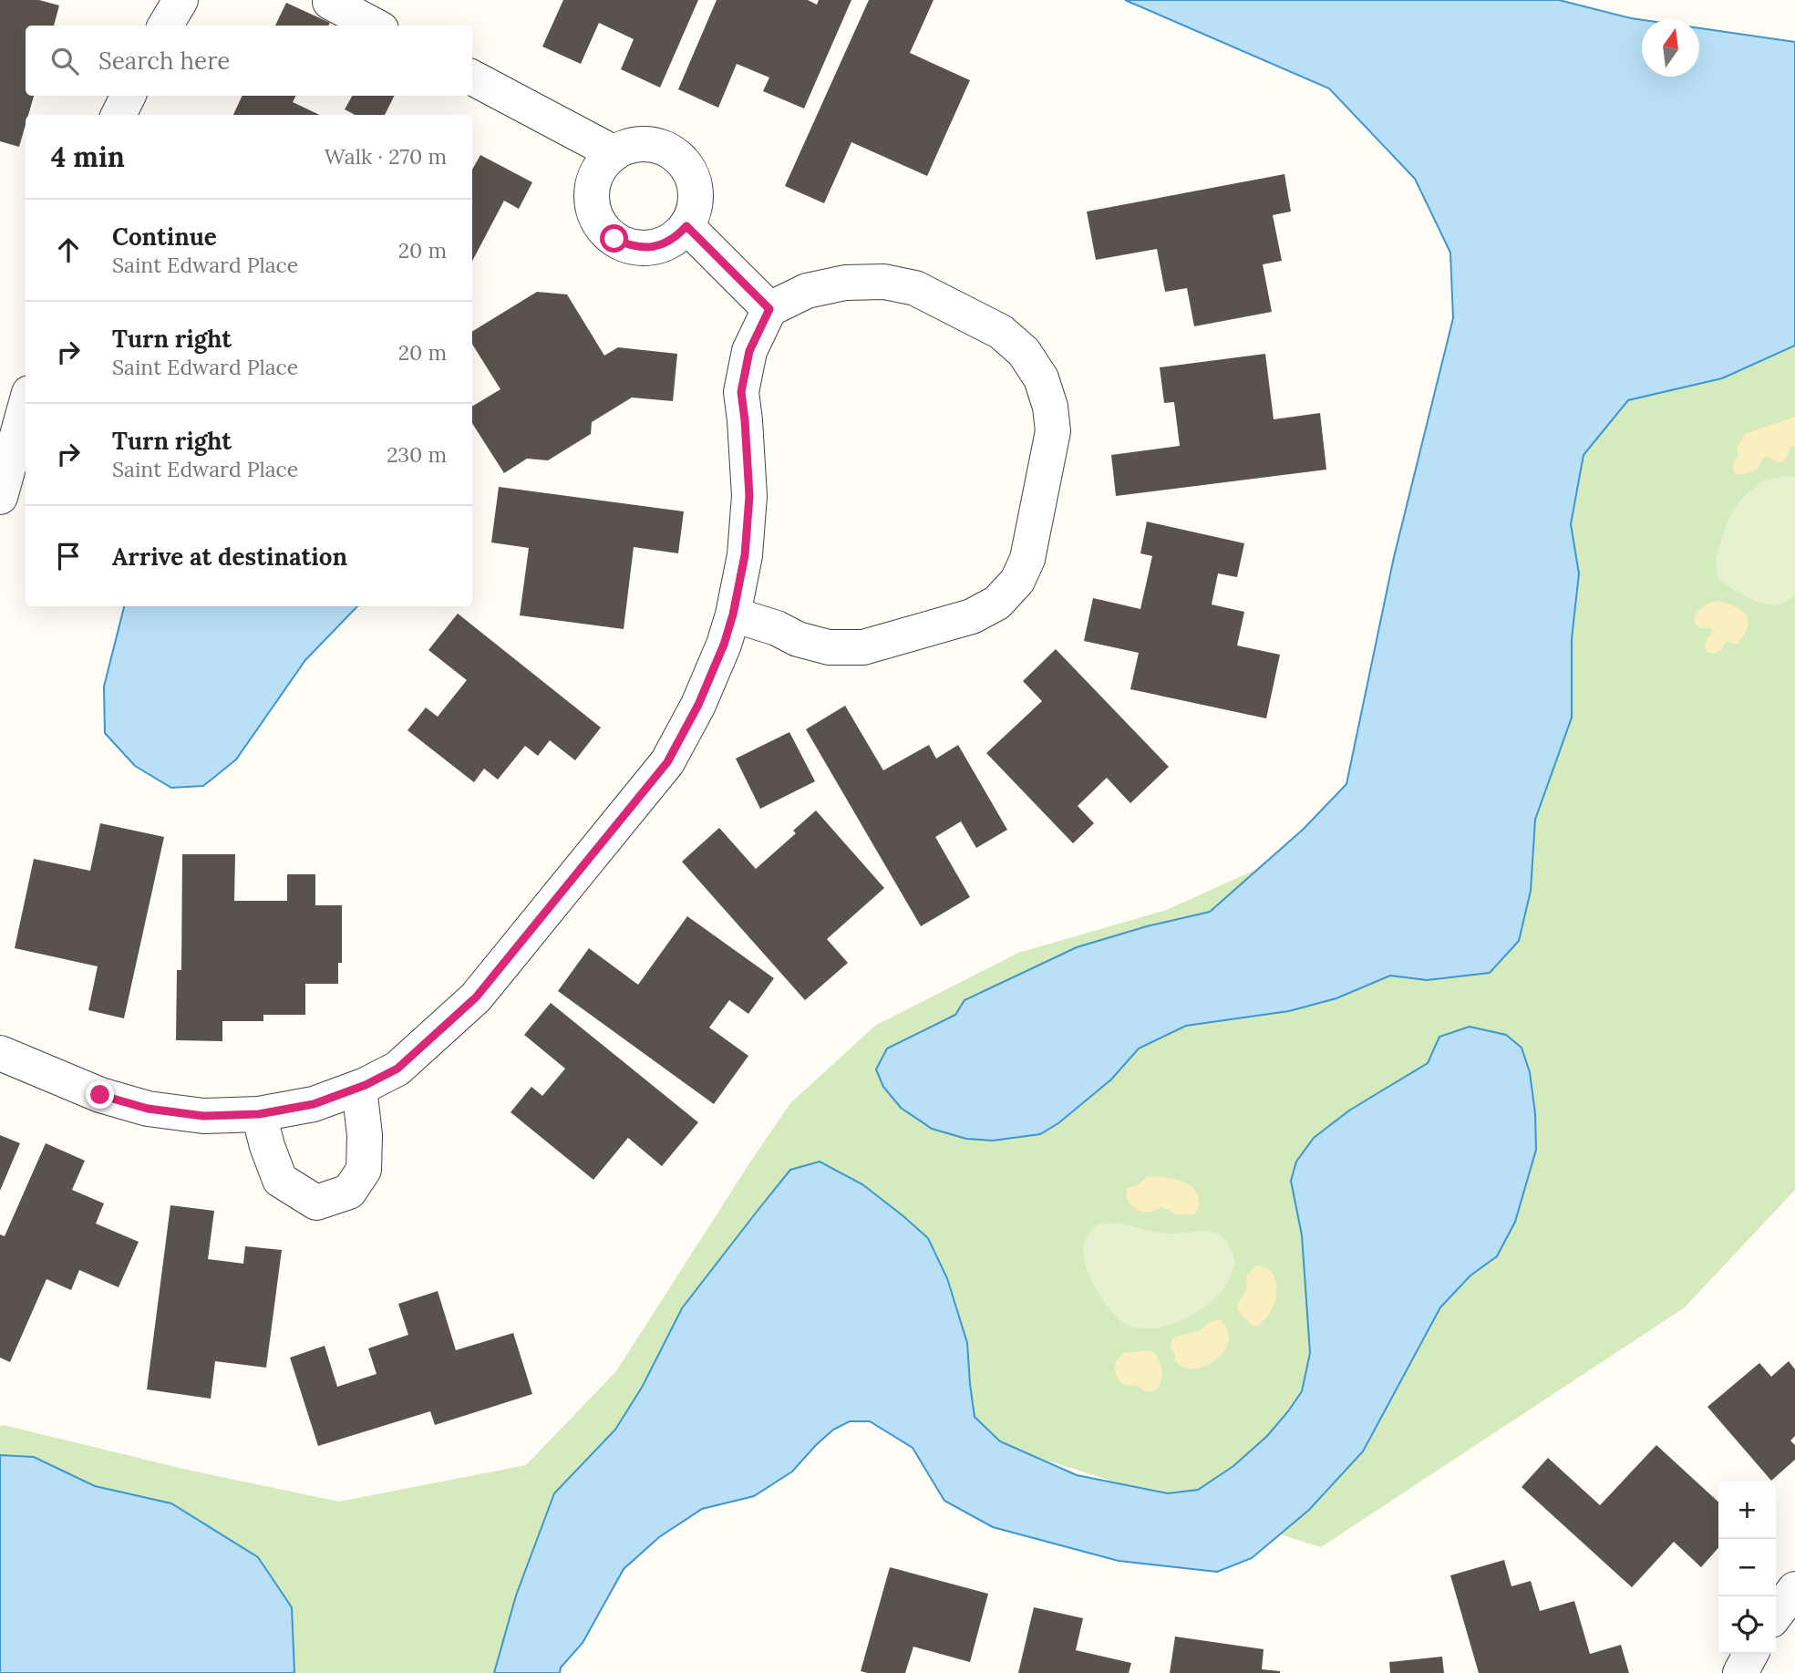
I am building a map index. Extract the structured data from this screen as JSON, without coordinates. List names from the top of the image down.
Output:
{
  "north": "top",
  "page": {
    "search": "Search here",
    "heading": ["4 min", "Walk · 270 m"],
    "list": [
      ["Continue", "Saint Edward Place", "20 m"],
      ["Turn right", "Saint Edward Place", "20 m"],
      ["Turn right", "Saint Edward Place", "230 m"],
      "Arrive at destination"
    ],
    "map_buttons": ["+", "−"]
  }
}
